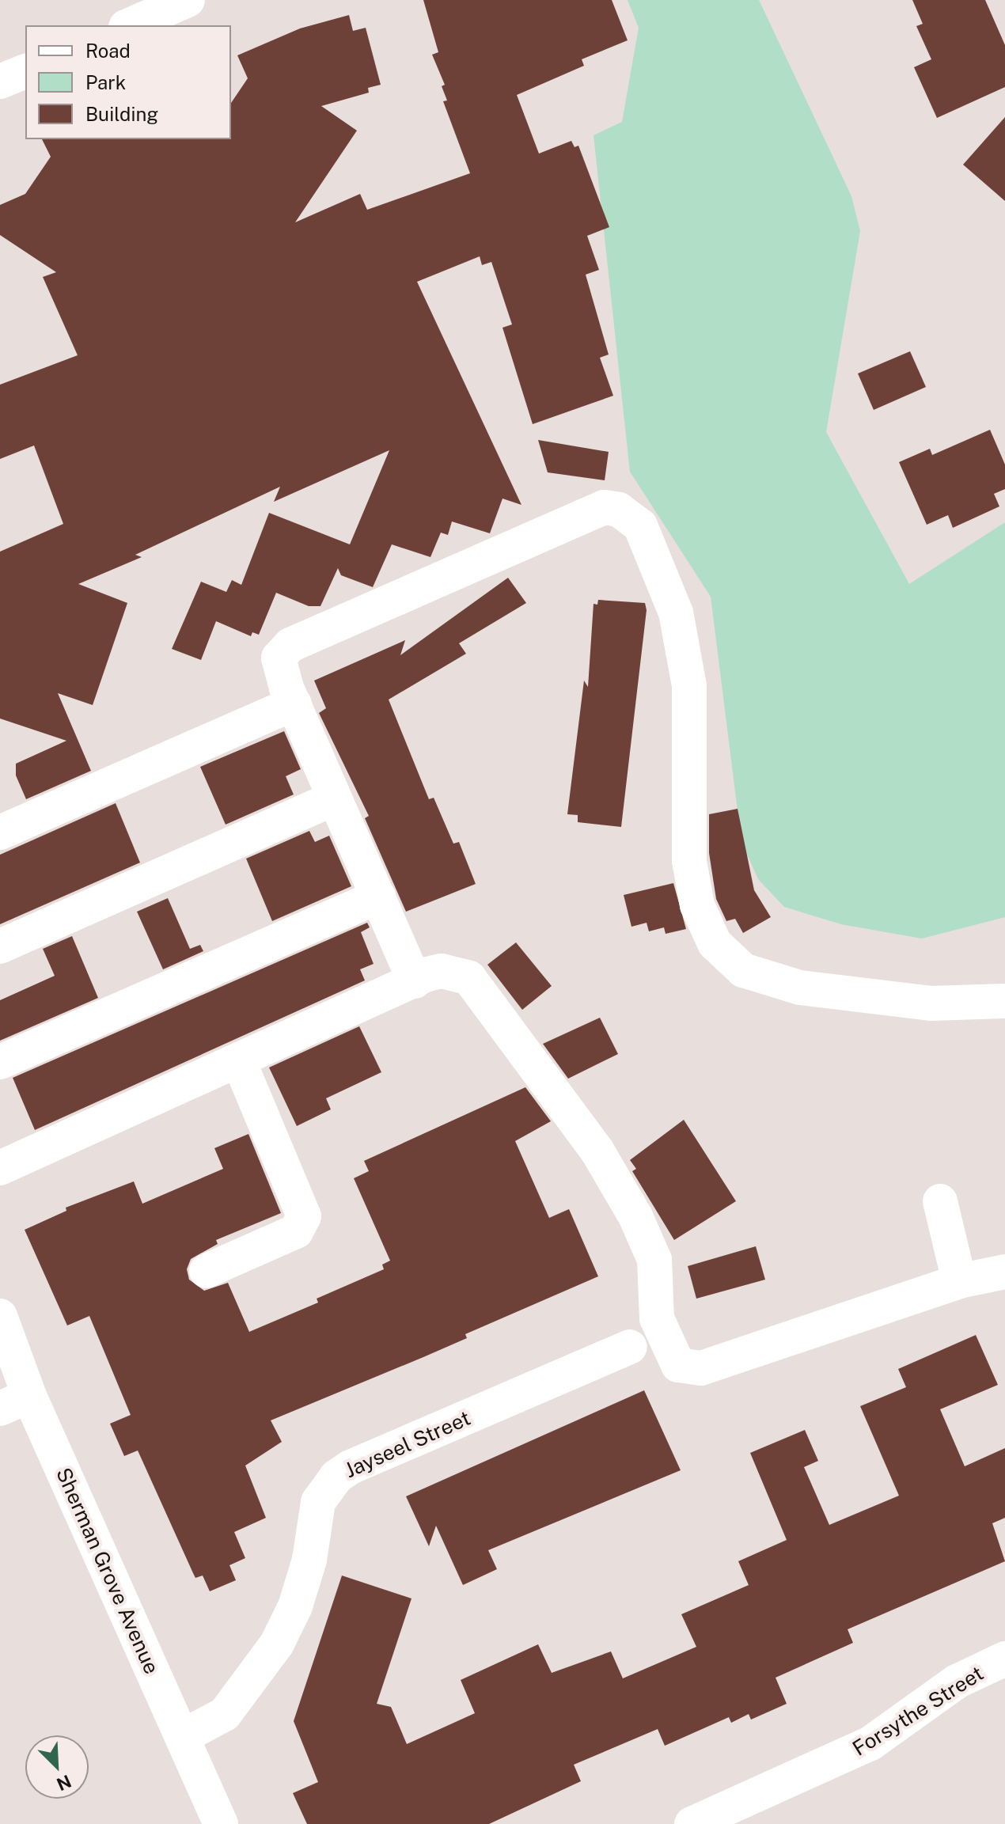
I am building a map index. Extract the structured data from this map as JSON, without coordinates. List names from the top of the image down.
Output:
{
  "streets": {
    "street": ["Jayseel Street", "Sherman Grove Avenue", "Forsythe Street"]
  },
  "crossings": [
    ["Jayseel Street", "Sherman Grove Avenue"]
  ],
  "legend": ["Road", "Park", "Building"],
  "north": "bottom right"
}
